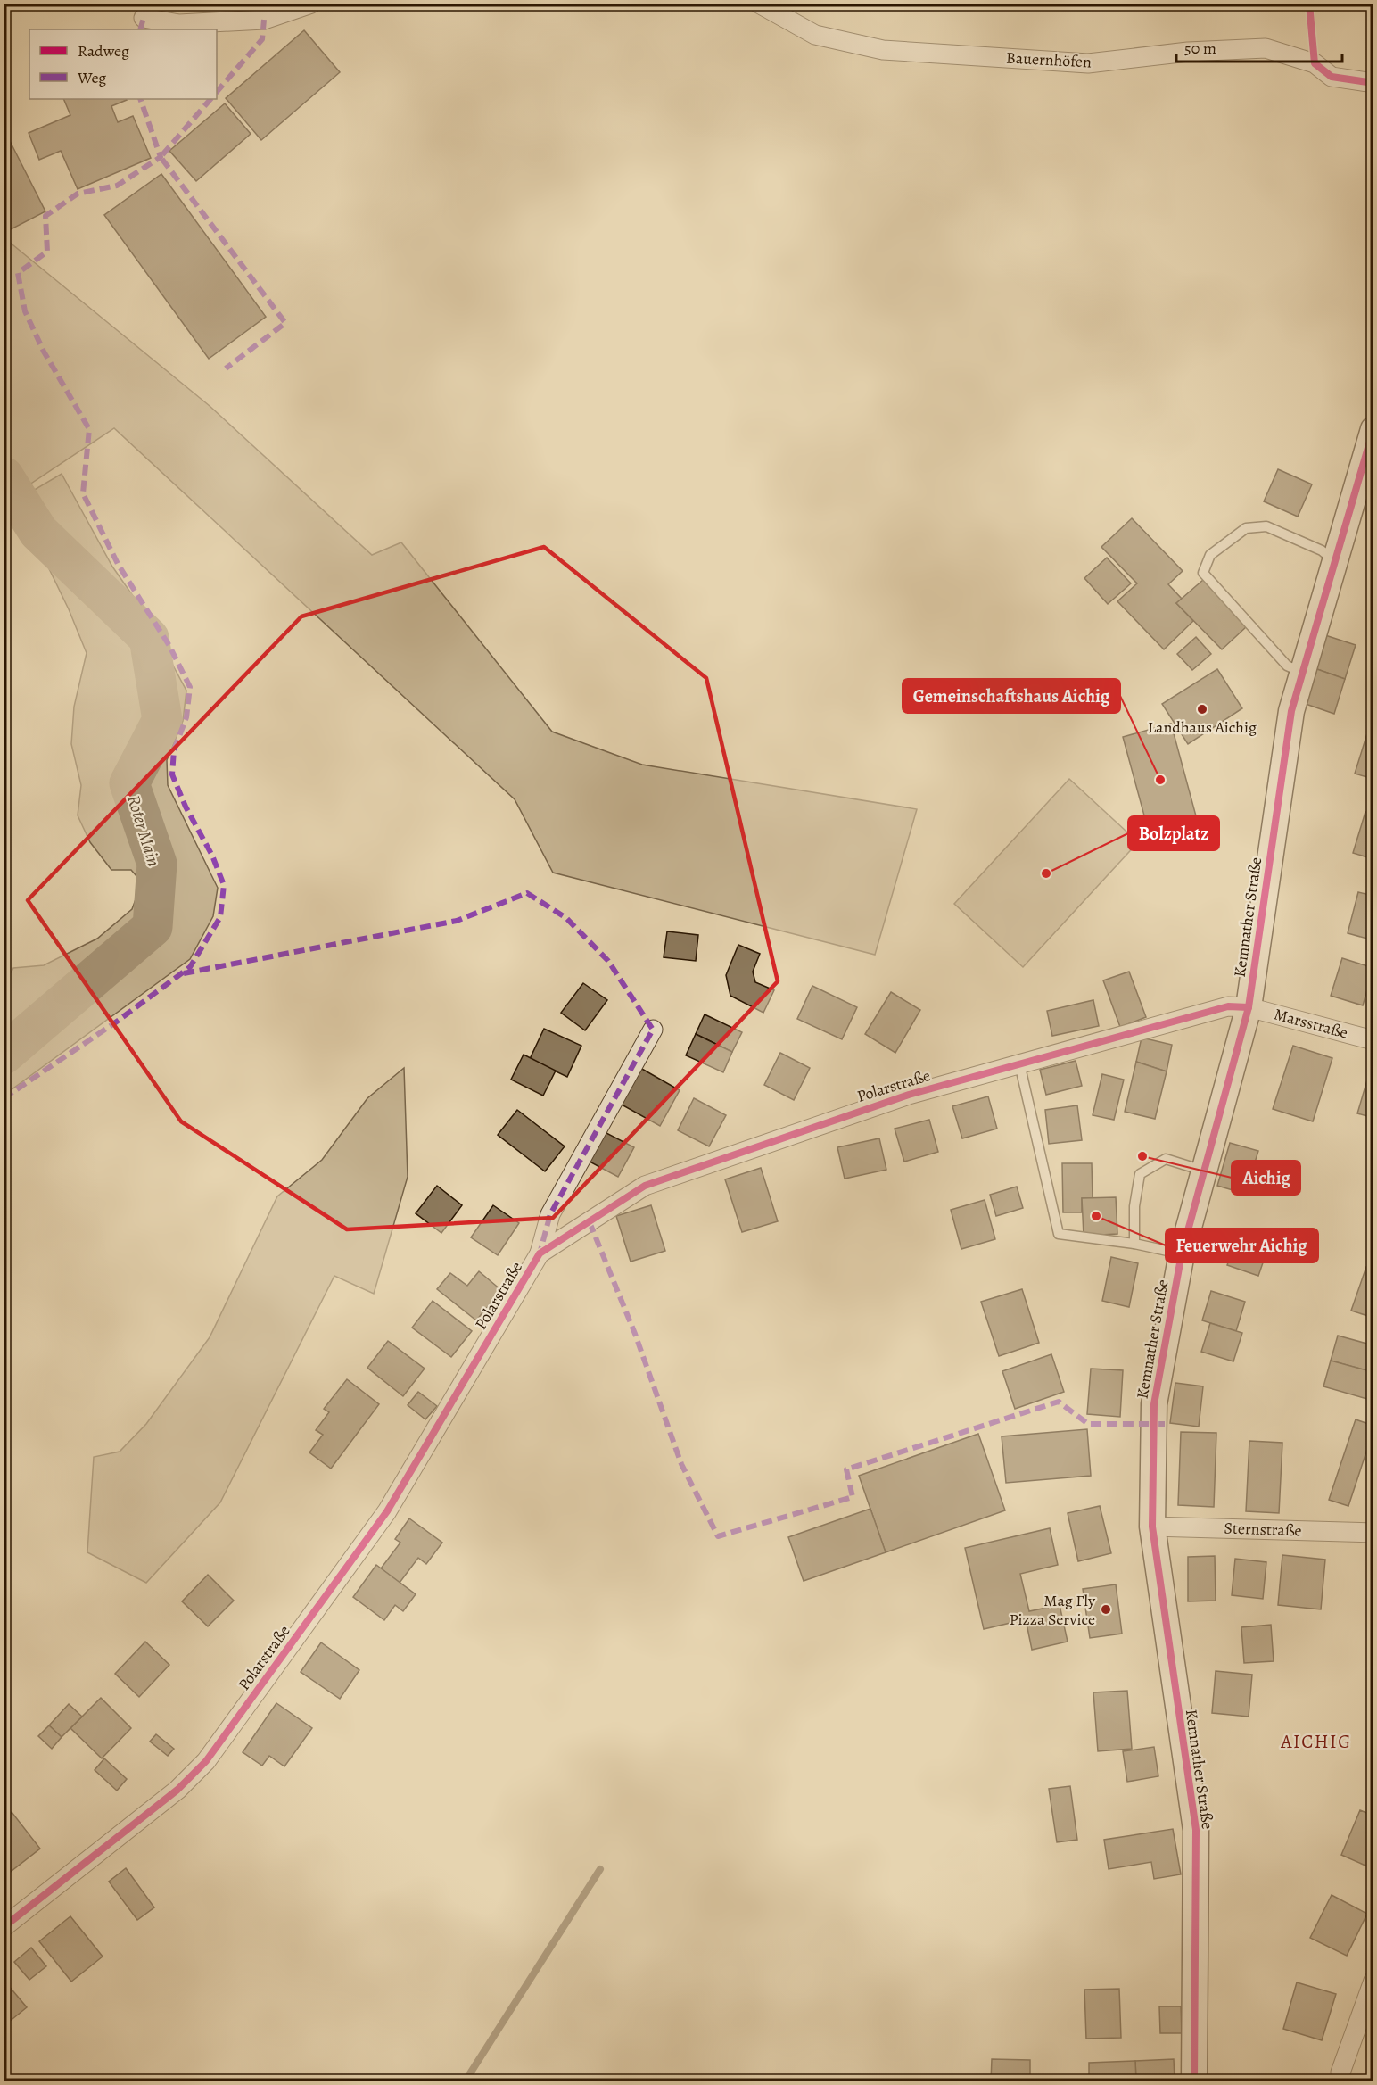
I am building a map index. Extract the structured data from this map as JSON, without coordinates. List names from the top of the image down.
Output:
{
  "streets": {
    "main road": ["Kemnather Straße"],
    "street": [
      "Bauernhöfen",
      "Marsstraße",
      "Polarstraße",
      "Sternstraße"
    ]
  },
  "crossings": [
    ["Kemnather Straße", "Marsstraße"],
    ["Kemnather Straße", "Polarstraße"],
    ["Kemnather Straße", "Sternstraße"],
    ["Marsstraße", "Polarstraße"]
  ],
  "districts": ["AICHIG"],
  "water": ["Roter Main"],
  "places": [
    "Landhaus Aichig",
    "Gemeinschaftshaus Aichig",
    "Bolzplatz",
    "Aichig",
    "Feuerwehr Aichig",
    "Mag Fly Pizza Service"
  ],
  "legend": ["Radweg", "Weg"],
  "scale_bar": "50 m"
}
